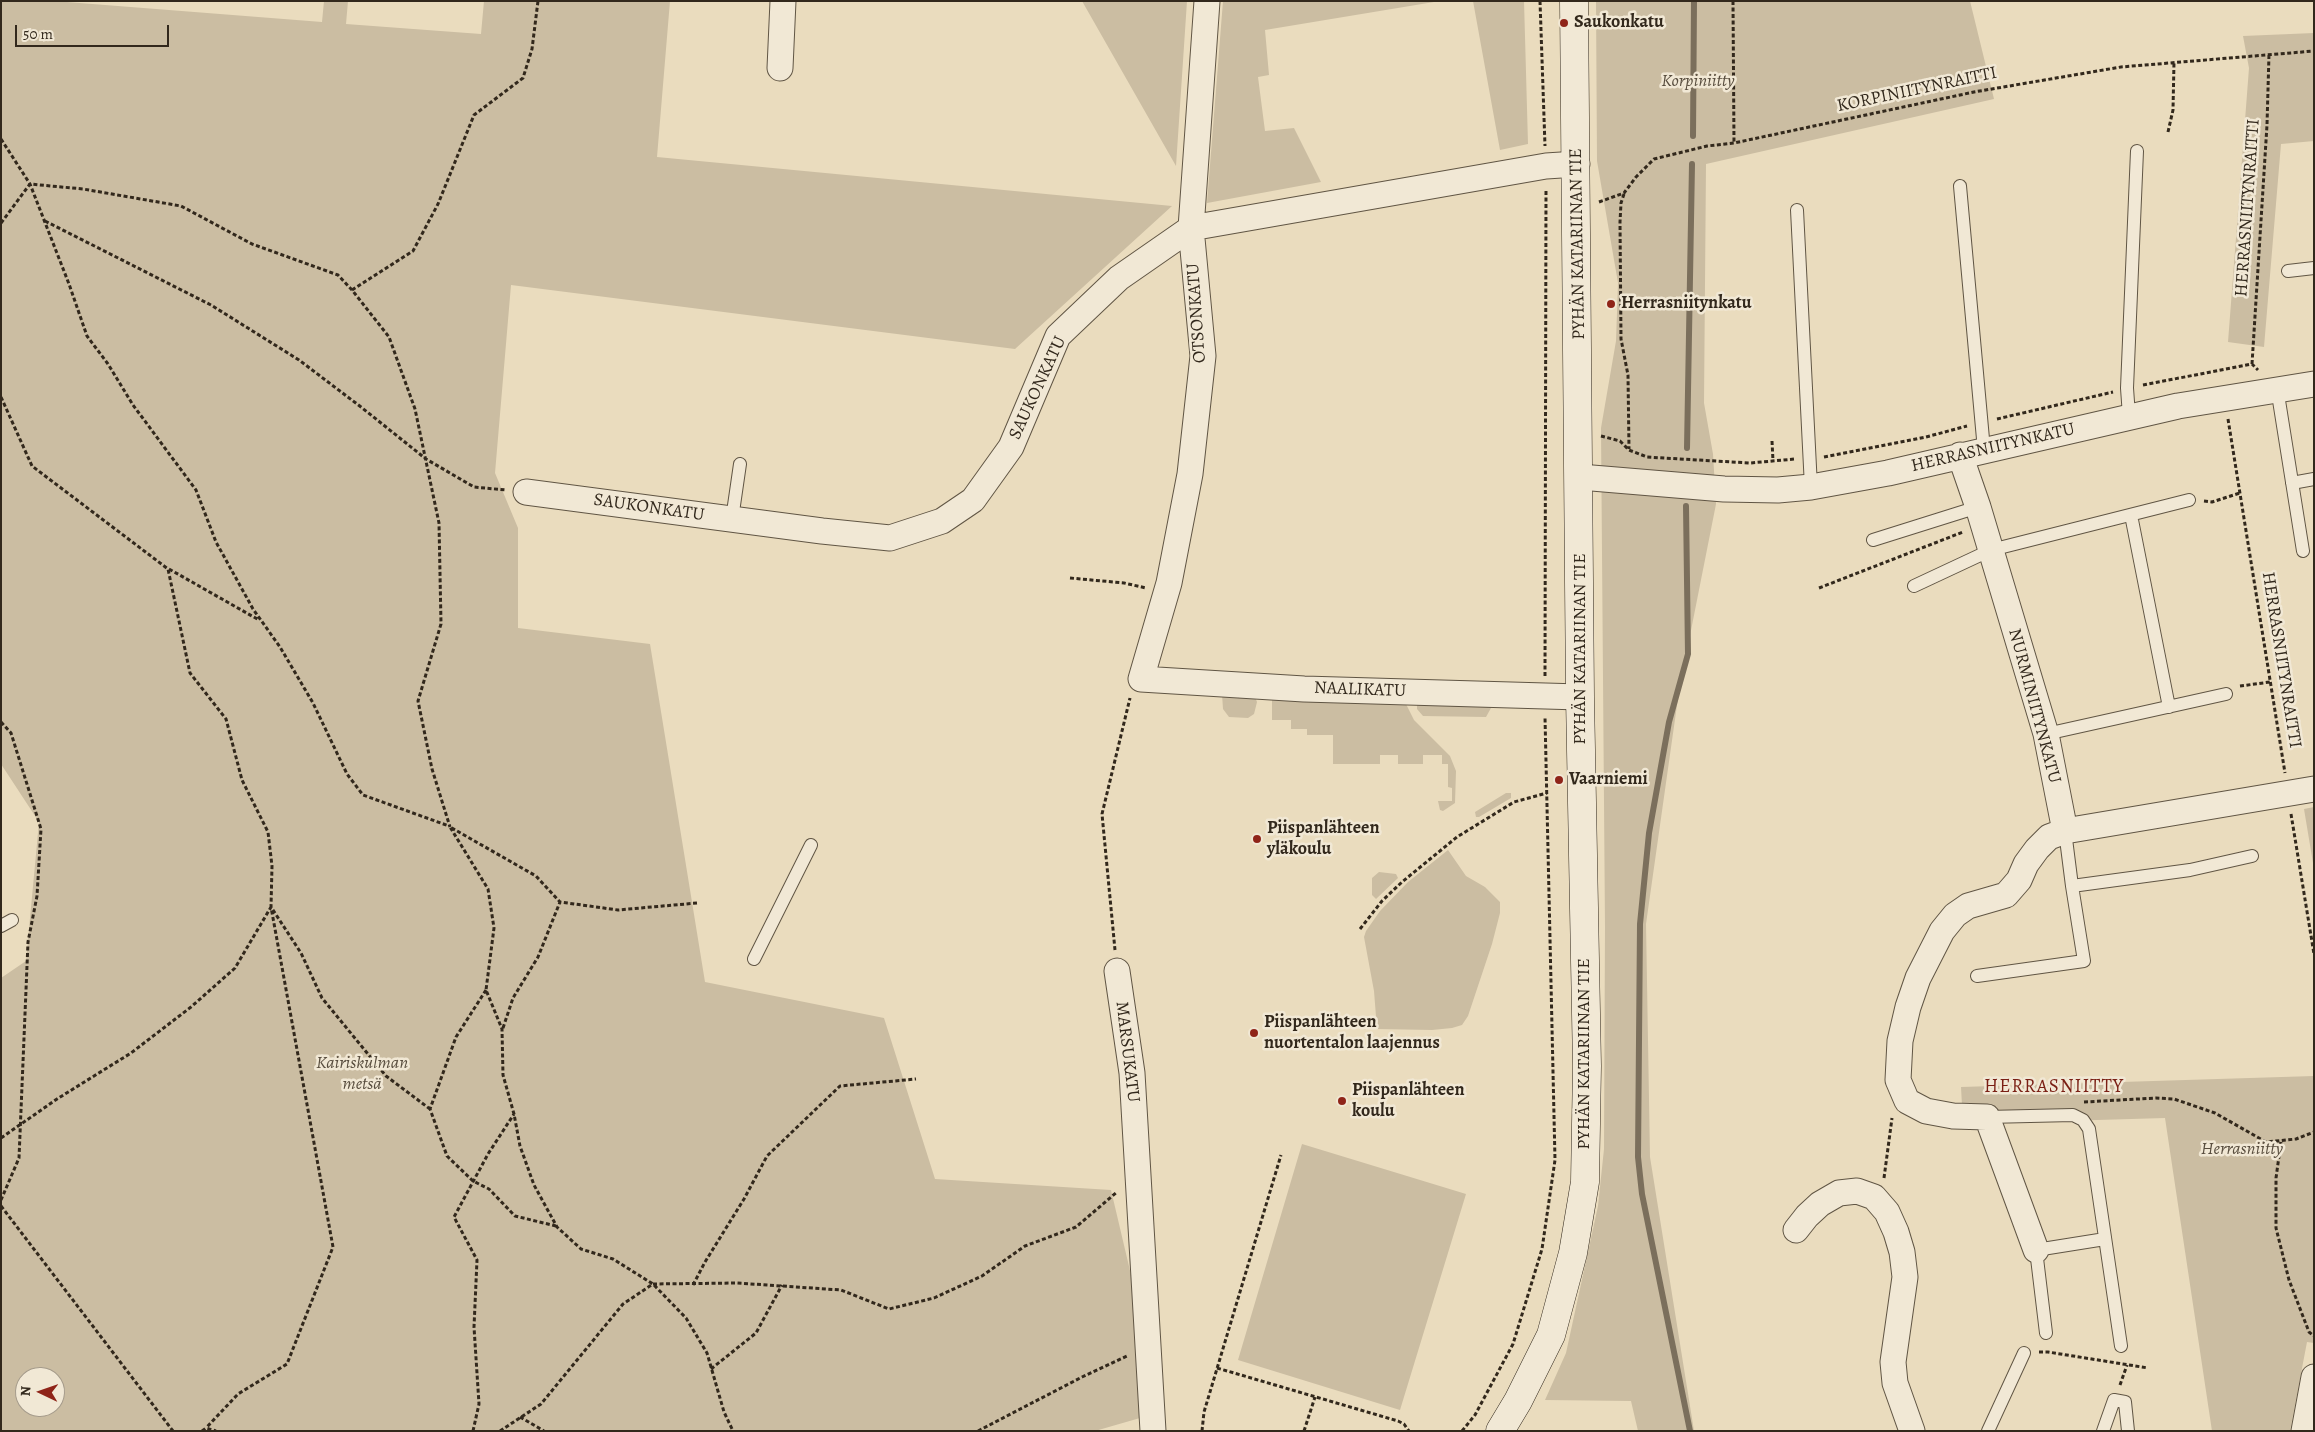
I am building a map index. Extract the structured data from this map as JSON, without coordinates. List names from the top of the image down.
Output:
{
  "streets": {
    "street": [
      "PYHÄN KATARIINAN TIE",
      "OTSONKATU",
      "SAUKONKATU",
      "HERRASNIITYNKATU",
      "NAALIKATU",
      "NURMINIITYNKATU",
      "MARSUKATU"
    ],
    "path": ["KORPINIITYNRAITTI", "HERRASNIITYNRAITTI"]
  },
  "crossings": [
    ["KORPINIITYNRAITTI", "HERRASNIITYNRAITTI"],
    ["HERRASNIITYNRAITTI", "HERRASNIITYNKATU"],
    ["PYHÄN KATARIINAN TIE", "SAUKONKATU"],
    ["PYHÄN KATARIINAN TIE", "HERRASNIITYNKATU"],
    ["PYHÄN KATARIINAN TIE", "NAALIKATU"],
    ["OTSONKATU", "SAUKONKATU"],
    ["OTSONKATU", "NAALIKATU"],
    ["HERRASNIITYNKATU", "NURMINIITYNKATU"]
  ],
  "districts": ["HERRASNIITTY"],
  "parks": ["Korpiniitty", "Kairiskulman metsä", "Herrasniitty"],
  "places": [
    "Saukonkatu",
    "Herrasniitynkatu",
    "Vaarniemi",
    "Piispanlähteen yläkoulu",
    "Piispanlähteen nuortentalon laajennus",
    "Piispanlähteen koulu"
  ],
  "scale_bar": "50 m",
  "north": "left"
}
